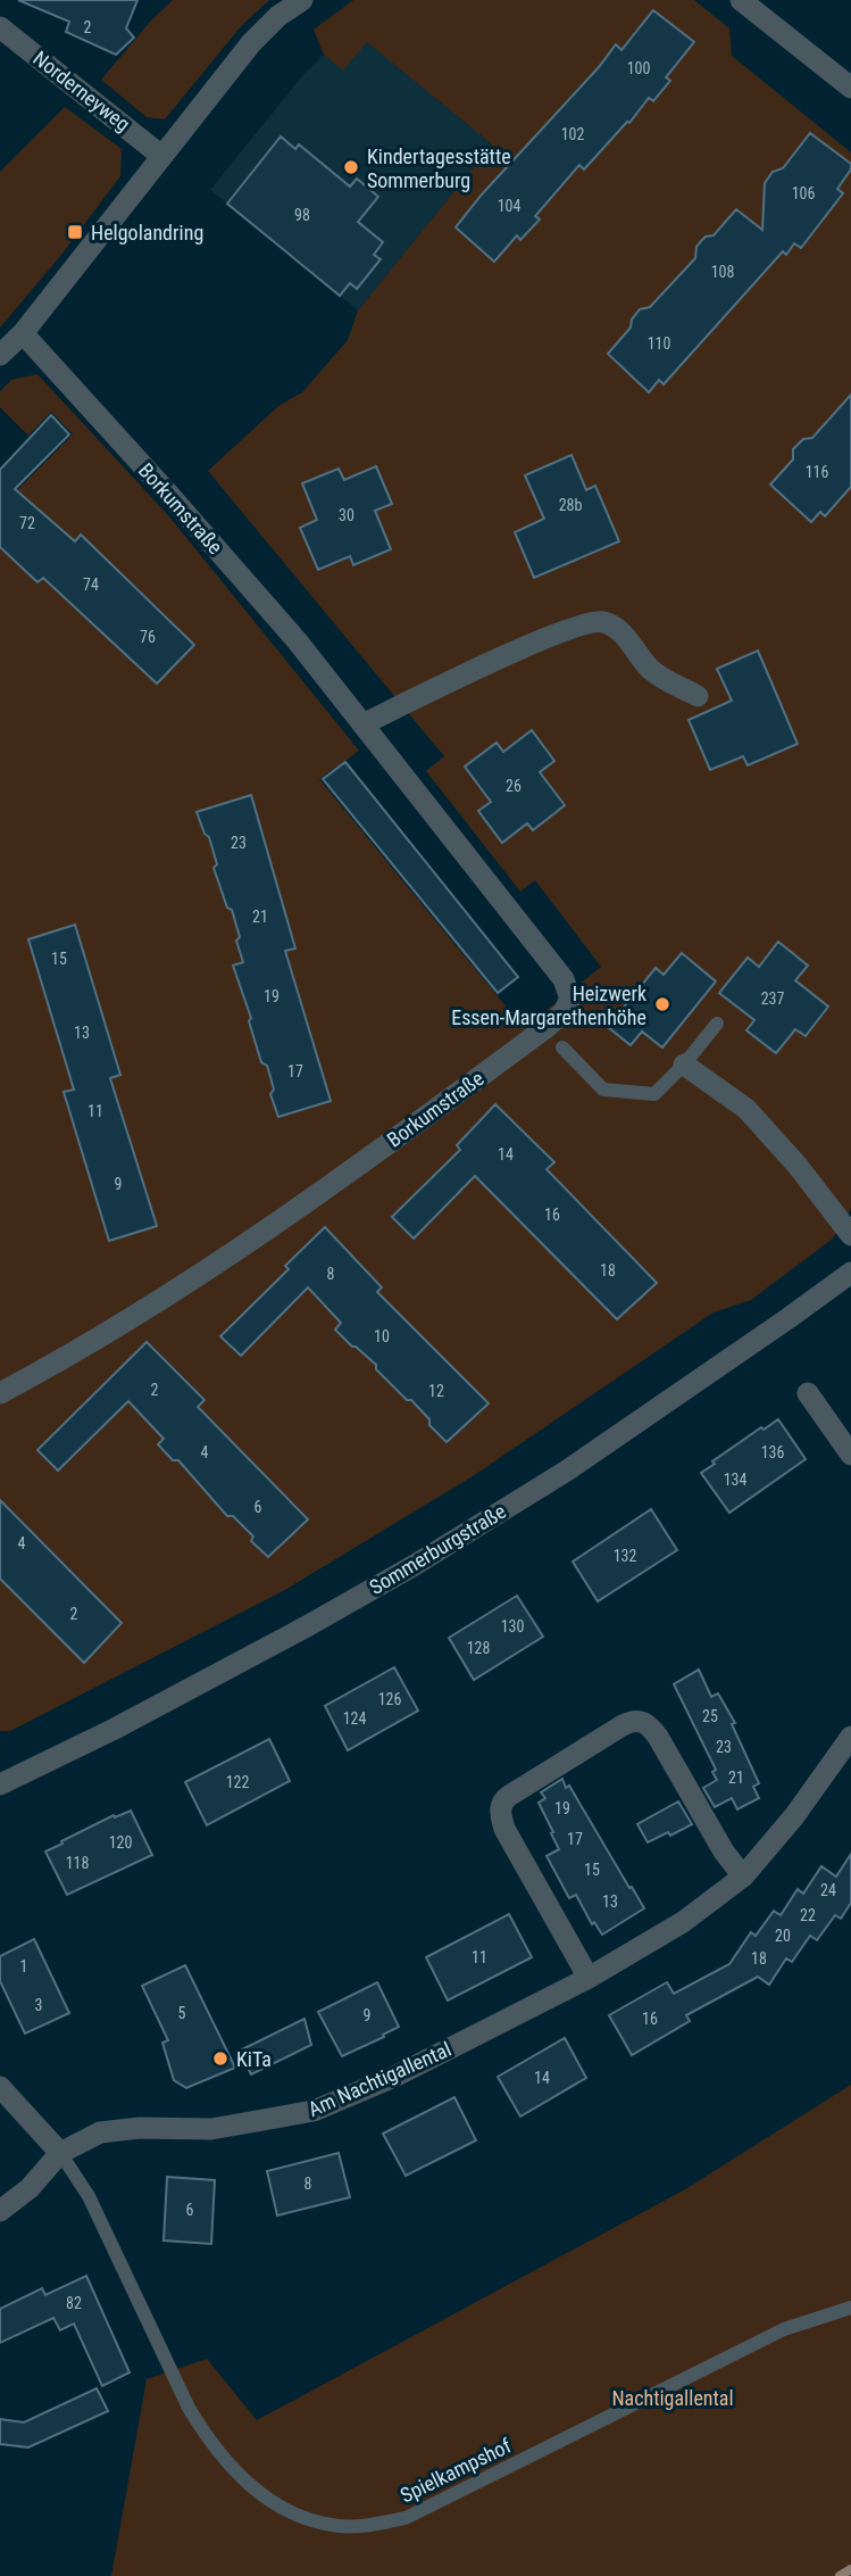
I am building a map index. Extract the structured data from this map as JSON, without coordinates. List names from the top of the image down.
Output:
{
  "streets": {
    "street": [
      "Norderneyweg",
      "Borkumstraße",
      "Sommerburgstraße",
      "Am Nachtigallental"
    ],
    "lane": ["Spielkampshof"]
  },
  "crossings": [
    ["Am Nachtigallental", "Spielkampshof"]
  ],
  "parks": ["Nachtigallental"],
  "places": {
    "other": ["Kindertagesstätte Sommerburg", "Heizwerk Essen-Margarethenhöhe", "KiTa"],
    "transit": ["Helgolandring"]
  },
  "house_numbers": [
    "2",
    "100",
    "102",
    "106",
    "104",
    "98",
    "108",
    "110",
    "116",
    "28b",
    "30",
    "72",
    "74",
    "76",
    "26",
    "23",
    "21",
    "15",
    "19",
    "237",
    "13",
    "17",
    "11",
    "14",
    "9",
    "16",
    "18",
    "8",
    "10",
    "2",
    "12",
    "4",
    "136",
    "134",
    "6",
    "4",
    "132",
    "2",
    "130",
    "128",
    "126",
    "25",
    "124",
    "23",
    "21",
    "122",
    "19",
    "17",
    "120",
    "118",
    "15",
    "24",
    "13",
    "22",
    "20",
    "11",
    "18",
    "1",
    "3",
    "5",
    "9",
    "16",
    "14",
    "8",
    "6",
    "82"
  ]
}
